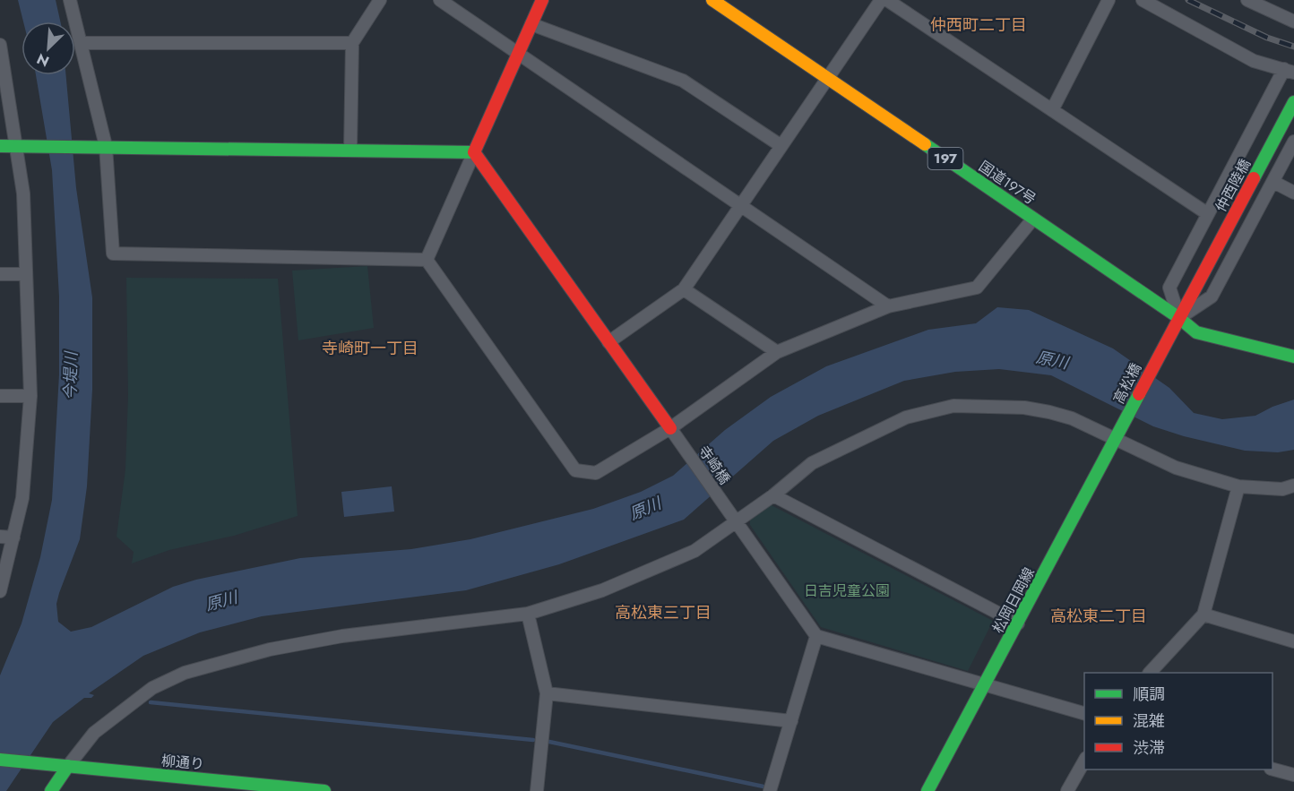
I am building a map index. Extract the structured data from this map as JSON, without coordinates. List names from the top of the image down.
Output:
{
  "streets": {
    "main road": [
      "197",
      "国道197号",
      "仲西陸橋",
      "高松橋",
      "松岡日岡線",
      "柳通り"
    ],
    "street": ["寺崎橋"]
  },
  "crossings": [
    ["国道197号", "仲西陸橋"],
    ["国道197号", "高松橋"],
    ["仲西陸橋", "高松橋"],
    ["高松橋", "松岡日岡線"]
  ],
  "districts": [
    "仲西町二丁目",
    "寺崎町一丁目",
    "高松東三丁目",
    "高松東二丁目"
  ],
  "water": ["原川", "今堤川"],
  "parks": ["日吉児童公園"],
  "legend": ["順調", "混雑", "渋滞"],
  "north": "bottom left"
}
